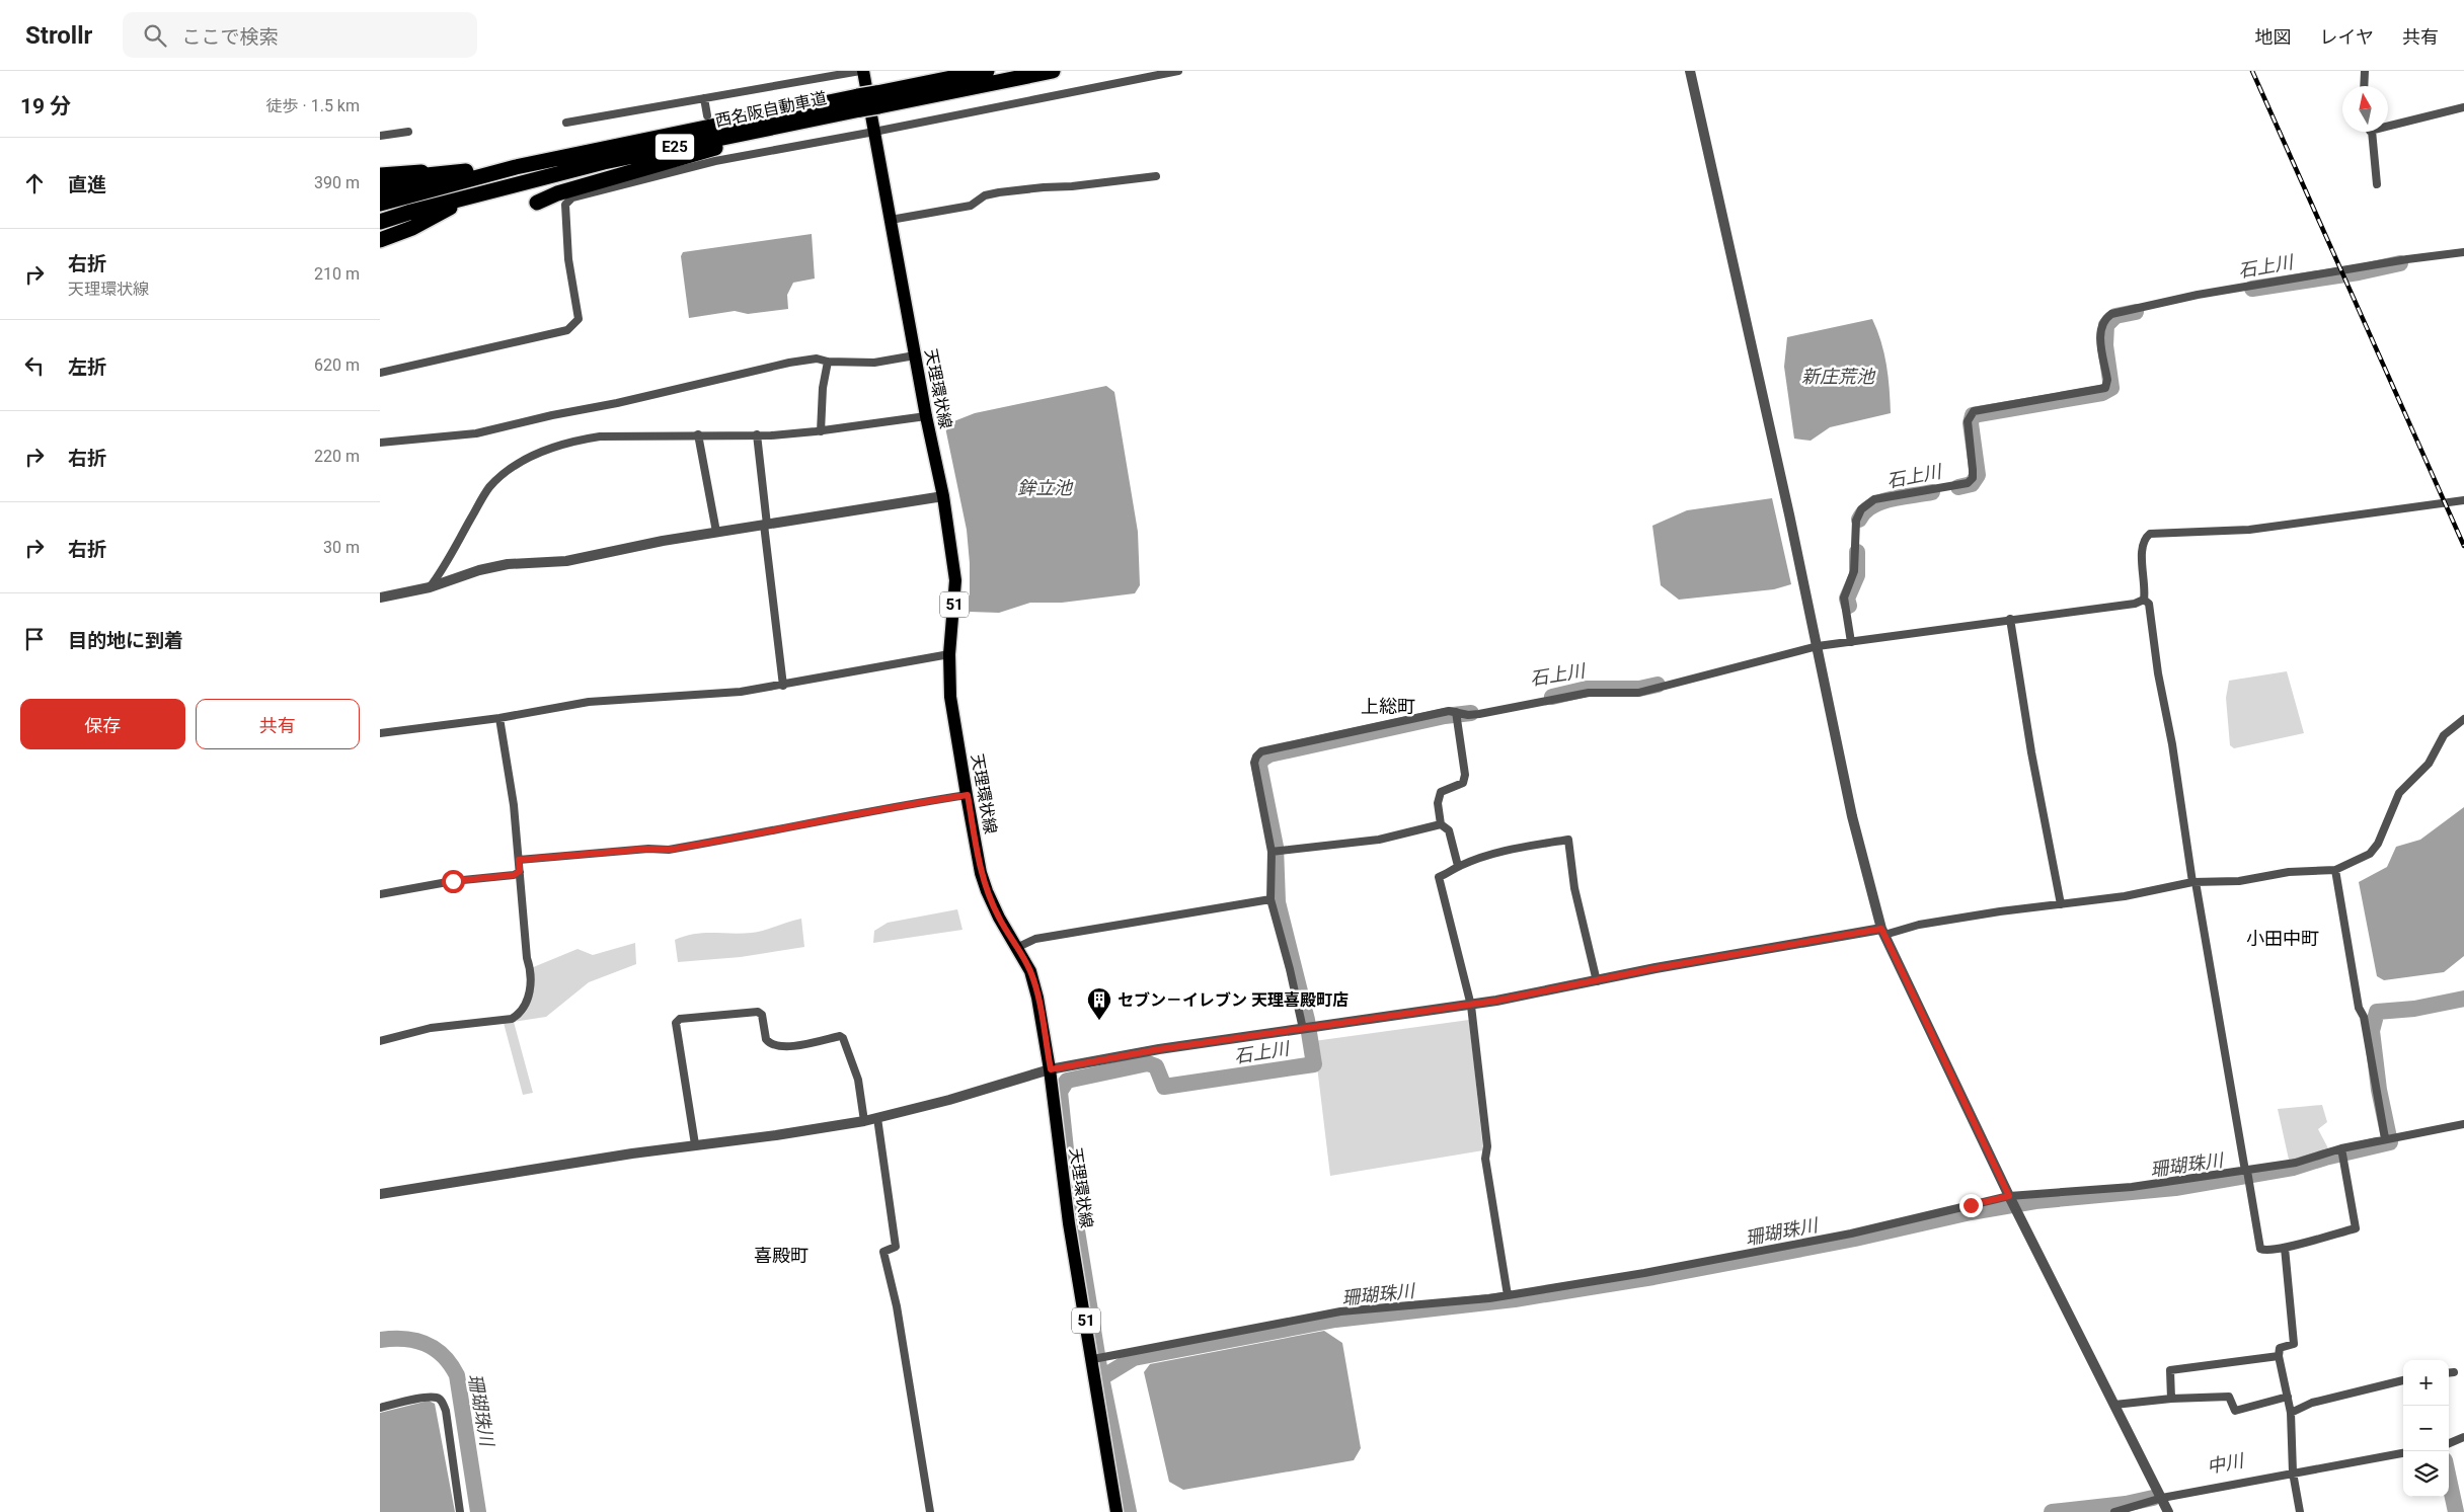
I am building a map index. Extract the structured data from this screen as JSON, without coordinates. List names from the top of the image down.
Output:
{
  "streets": {
    "highway": ["西名阪自動車道", "E25"],
    "main road": ["天理環状線", "51"]
  },
  "crossings": [
    ["西名阪自動車道", "E25"]
  ],
  "districts": ["上総町", "小田中町", "喜殿町"],
  "water": [
    "石上川",
    "新庄荒池",
    "鉾立池",
    "珊瑚珠川",
    "中川"
  ],
  "places": {
    "building": ["セブン－イレブン 天理喜殿町店"]
  },
  "north": "top",
  "page": {
    "header": "Strollr",
    "search": "ここで検索",
    "nav": ["地図", "レイヤ", "共有"],
    "heading": ["19 分", "徒歩 · 1.5 km"],
    "list": [
      ["直進", "390 m"],
      ["右折", "天理環状線", "210 m"],
      ["左折", "620 m"],
      ["右折", "220 m"],
      ["右折", "30 m"],
      "目的地に到着"
    ],
    "buttons": ["保存", "共有"],
    "map_buttons": ["+", "−"]
  }
}
